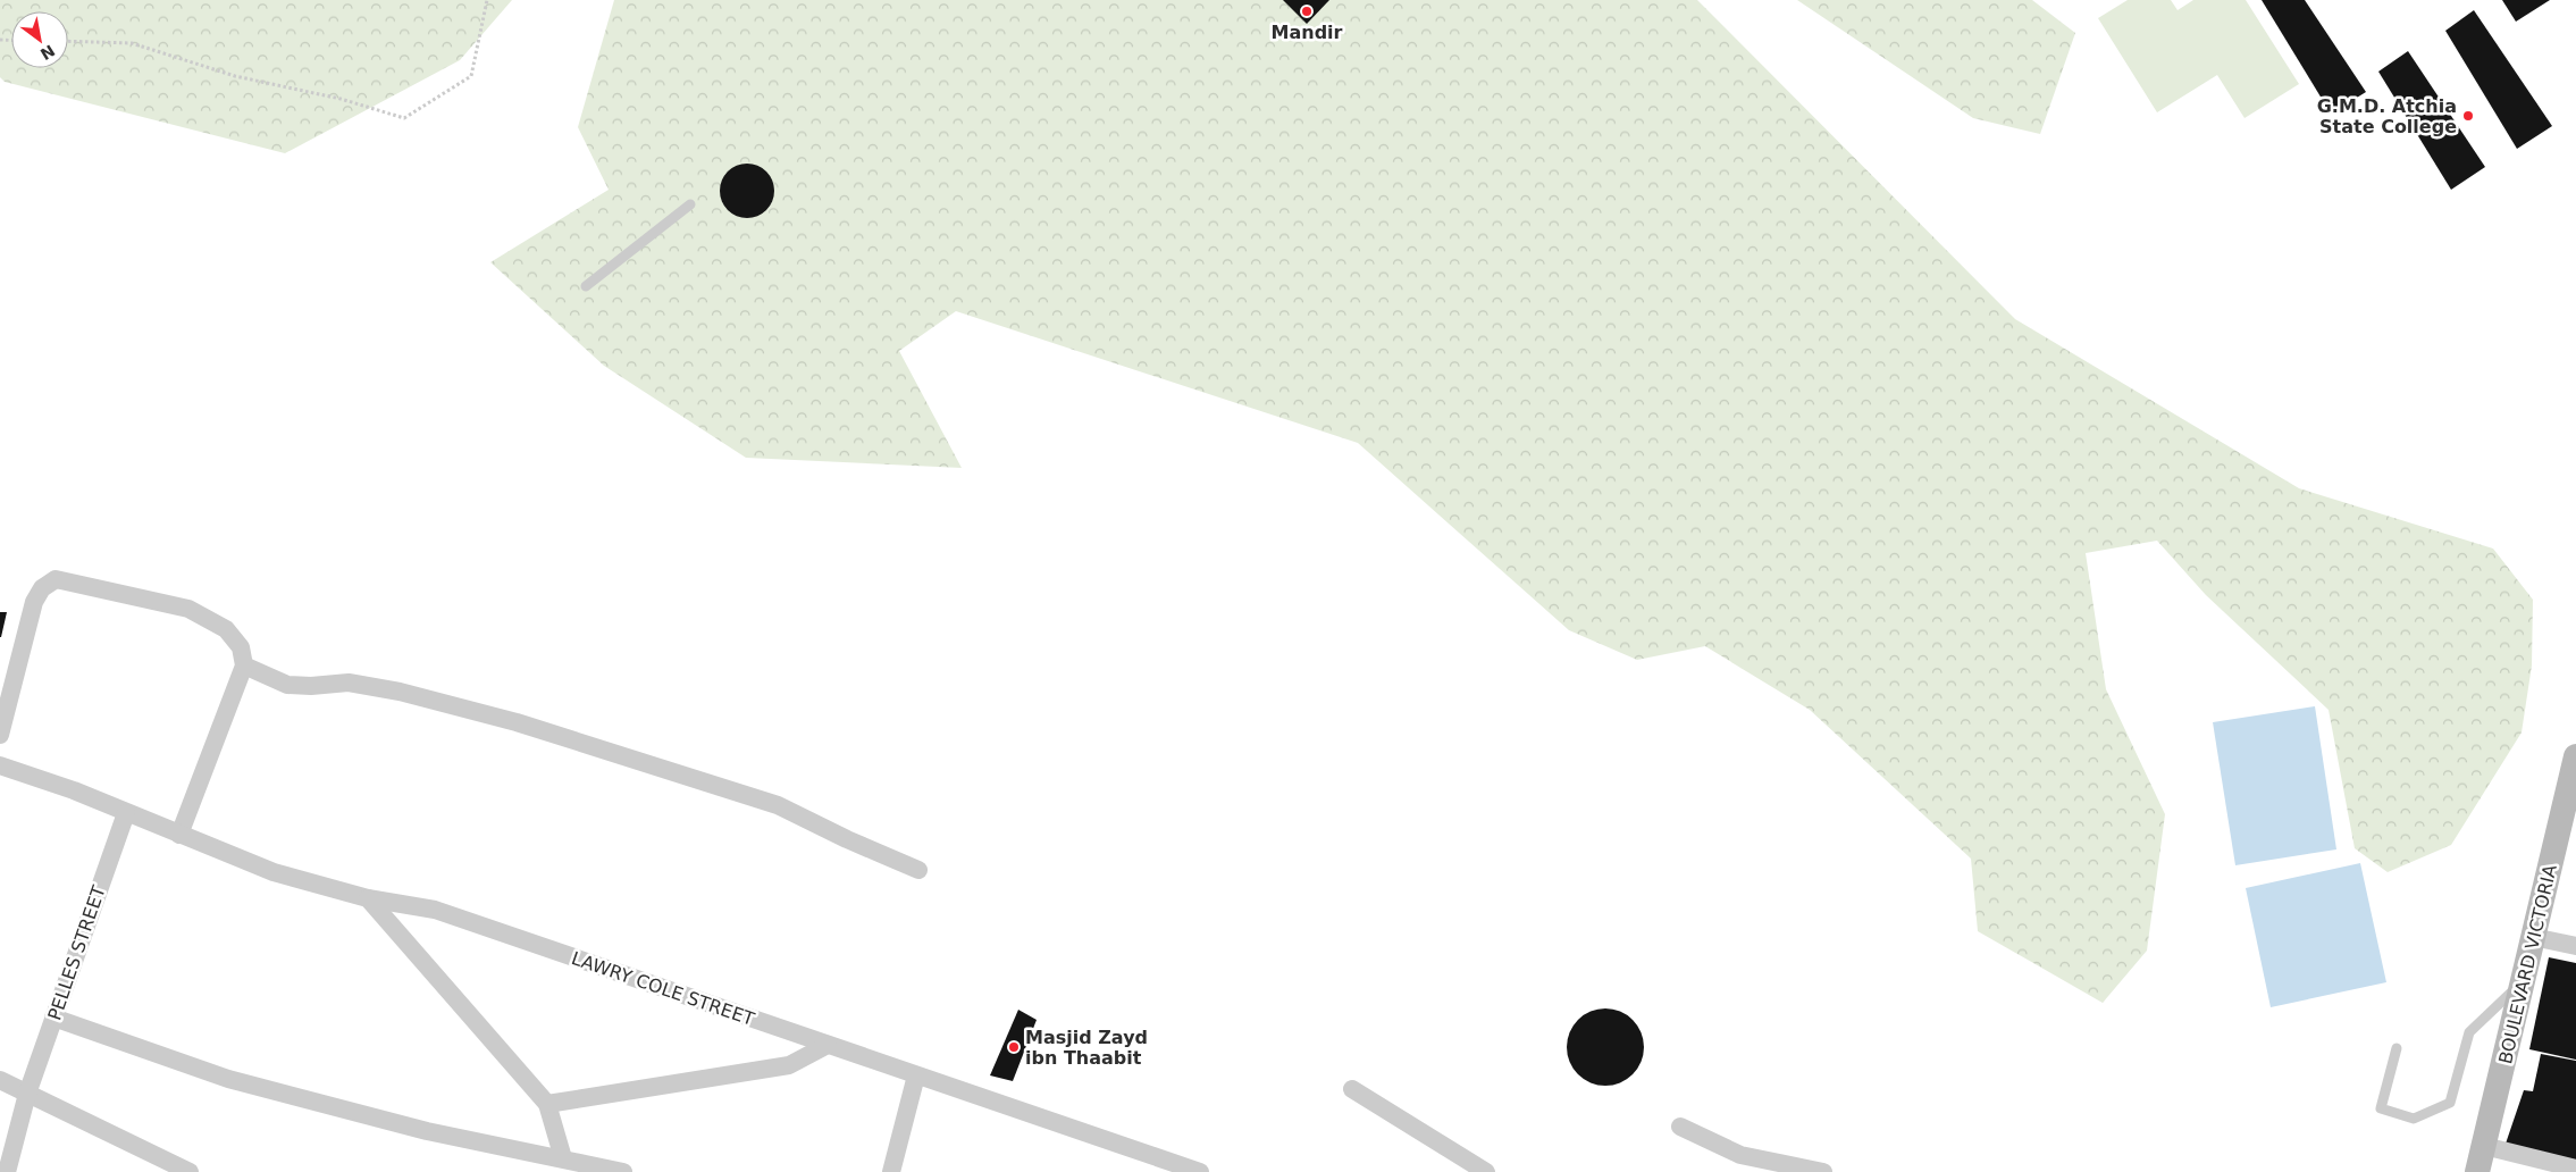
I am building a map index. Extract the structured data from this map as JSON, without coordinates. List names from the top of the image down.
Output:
{
  "streets": {
    "main road": ["BOULEVARD VICTORIA"],
    "street": ["PELLES STREET", "LAWRY COLE STREET"]
  },
  "crossings": [
    ["PELLES STREET", "LAWRY COLE STREET"]
  ],
  "places": ["Mandir", "G.M.D. Atchia State College", "Masjid Zayd ibn Thaabit"],
  "north": "bottom right"
}
